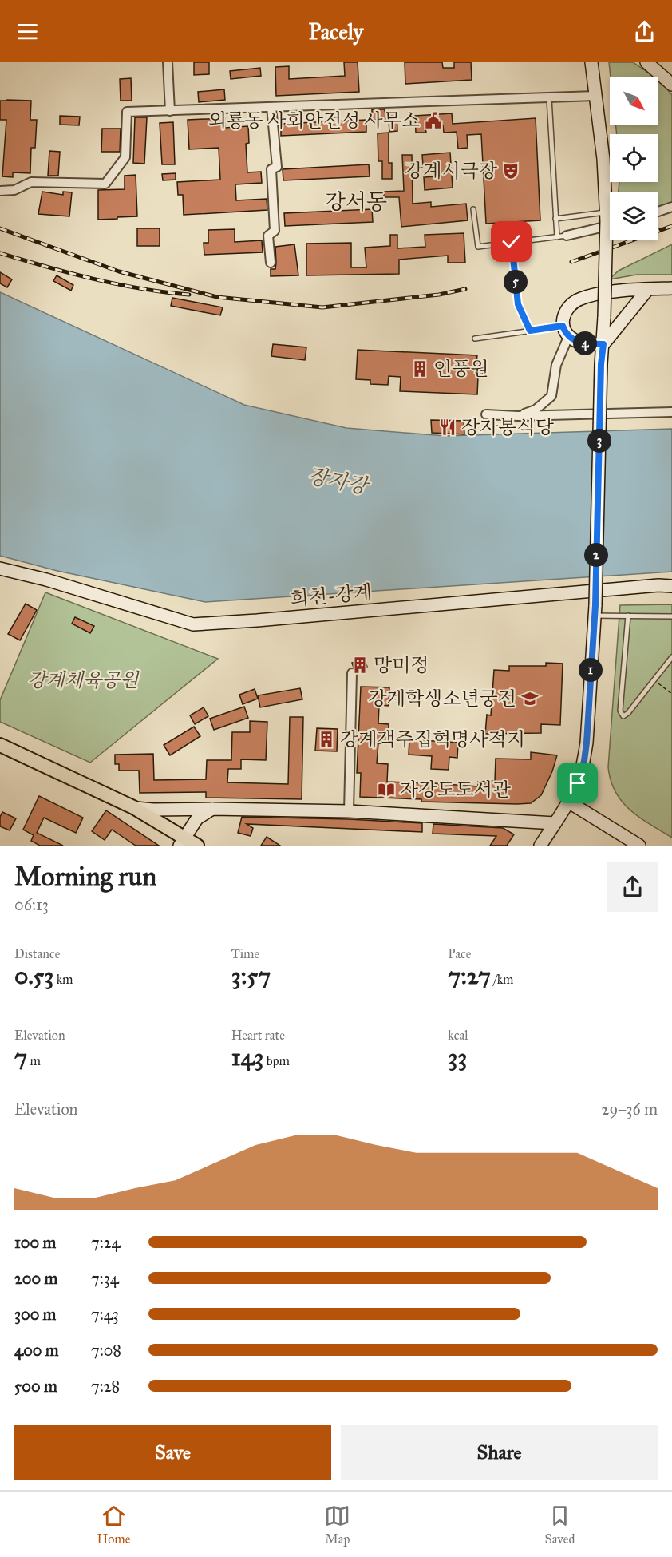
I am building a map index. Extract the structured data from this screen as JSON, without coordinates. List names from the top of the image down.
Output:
{
  "streets": {
    "main road": ["희천-강계"]
  },
  "districts": ["강서동"],
  "water": ["장자강"],
  "parks": ["강계체육공원"],
  "places": {
    "public building": ["외룡동 사회안전성 사무소"],
    "theatre": ["강계시극장"],
    "building": ["인풍원", "망미정", "강계객주집혁명사적지"],
    "restaurant": ["장자봉식당"],
    "school or university": ["강계학생소년궁전"],
    "library": ["자강도도서관"]
  },
  "north": "bottom right",
  "page": {
    "header": "Pacely",
    "pins": [
      "5",
      "4",
      "3",
      "2",
      "1"
    ],
    "heading": ["Morning run", "06:13"],
    "stats": [
      ["Distance", "0.53 km"],
      ["Time", "3:57"],
      ["Pace", "7:27 /km"],
      ["Elevation", "7 m"],
      ["Heart rate", "143 bpm"],
      ["kcal", "33"]
    ],
    "chart": ["Elevation", "29–36 m"],
    "list": [
      {
        "name": "100 m",
        "note": "7:24"
      },
      {
        "name": "200 m",
        "note": "7:34"
      },
      {
        "name": "300 m",
        "note": "7:43"
      },
      {
        "name": "400 m",
        "note": "7:08"
      },
      {
        "name": "500 m",
        "note": "7:28"
      }
    ],
    "buttons": ["Save", "Share"],
    "tabs": ["Home", "Map", "Saved"]
  }
}
